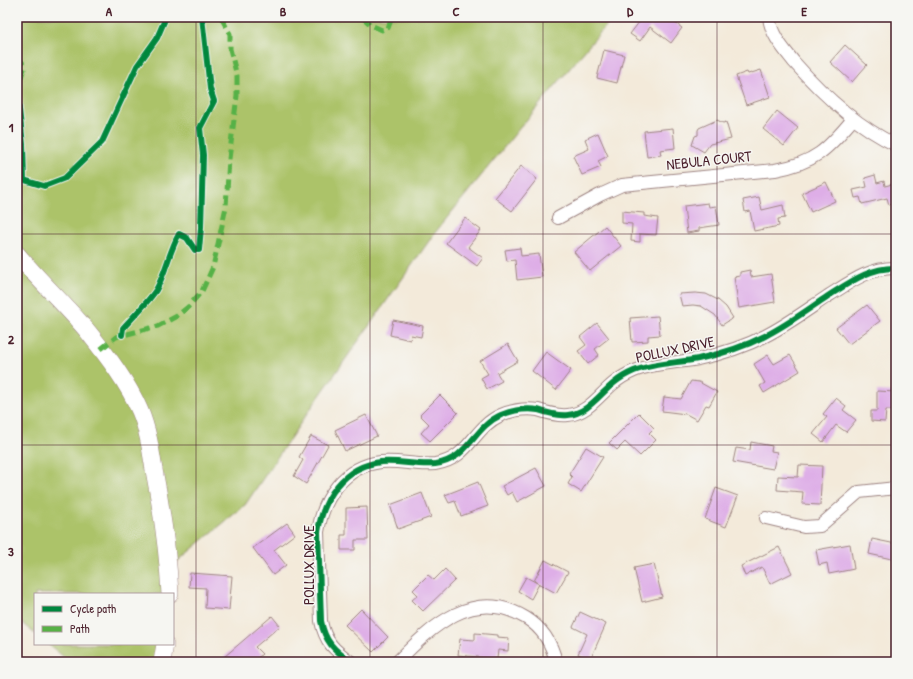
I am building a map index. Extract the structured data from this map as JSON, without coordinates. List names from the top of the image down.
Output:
{
  "streets": {
    "street": ["NEBULA COURT", "POLLUX DRIVE"]
  },
  "legend": ["Cycle path", "Path"],
  "grid": {
    "columns": [
      "A",
      "B",
      "C",
      "D",
      "E"
    ],
    "rows": ["1", "2", "3"]
  }
}
